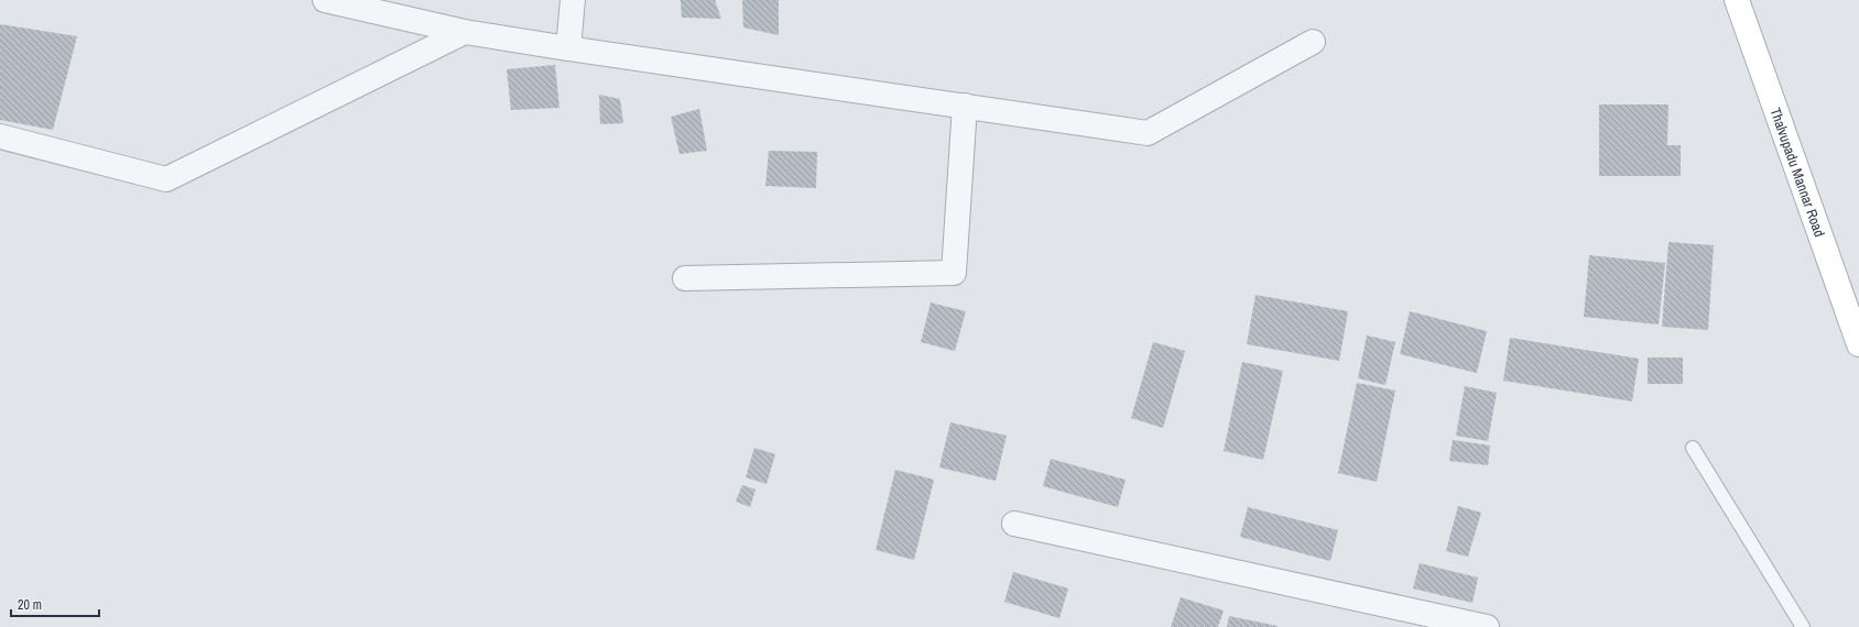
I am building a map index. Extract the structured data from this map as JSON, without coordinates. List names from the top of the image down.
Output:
{
  "streets": {
    "street": ["Thalvupadu Mannar Road"]
  },
  "scale_bar": "20 m"
}
